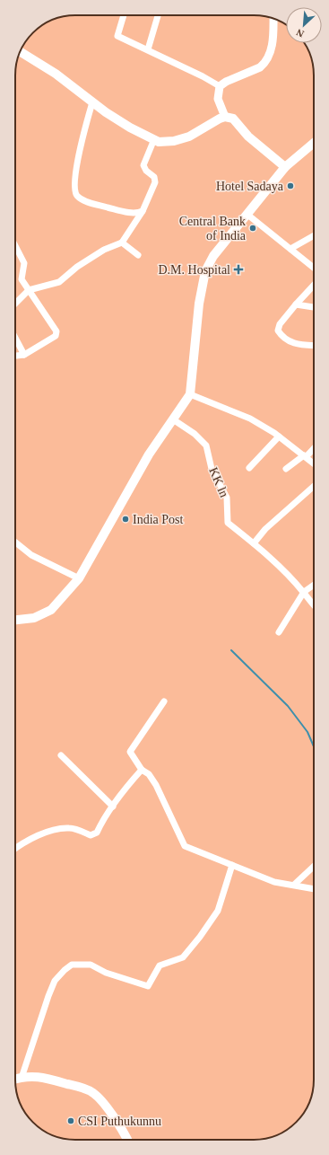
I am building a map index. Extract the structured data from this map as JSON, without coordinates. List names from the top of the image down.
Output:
{
  "streets": {
    "street": ["KK ln"]
  },
  "places": {
    "other": [
      "Hotel Sadaya",
      "Central Bank of India",
      "India Post",
      "CSI Puthukunnu"
    ],
    "health": ["D.M. Hospital"]
  },
  "north": "bottom left"
}
